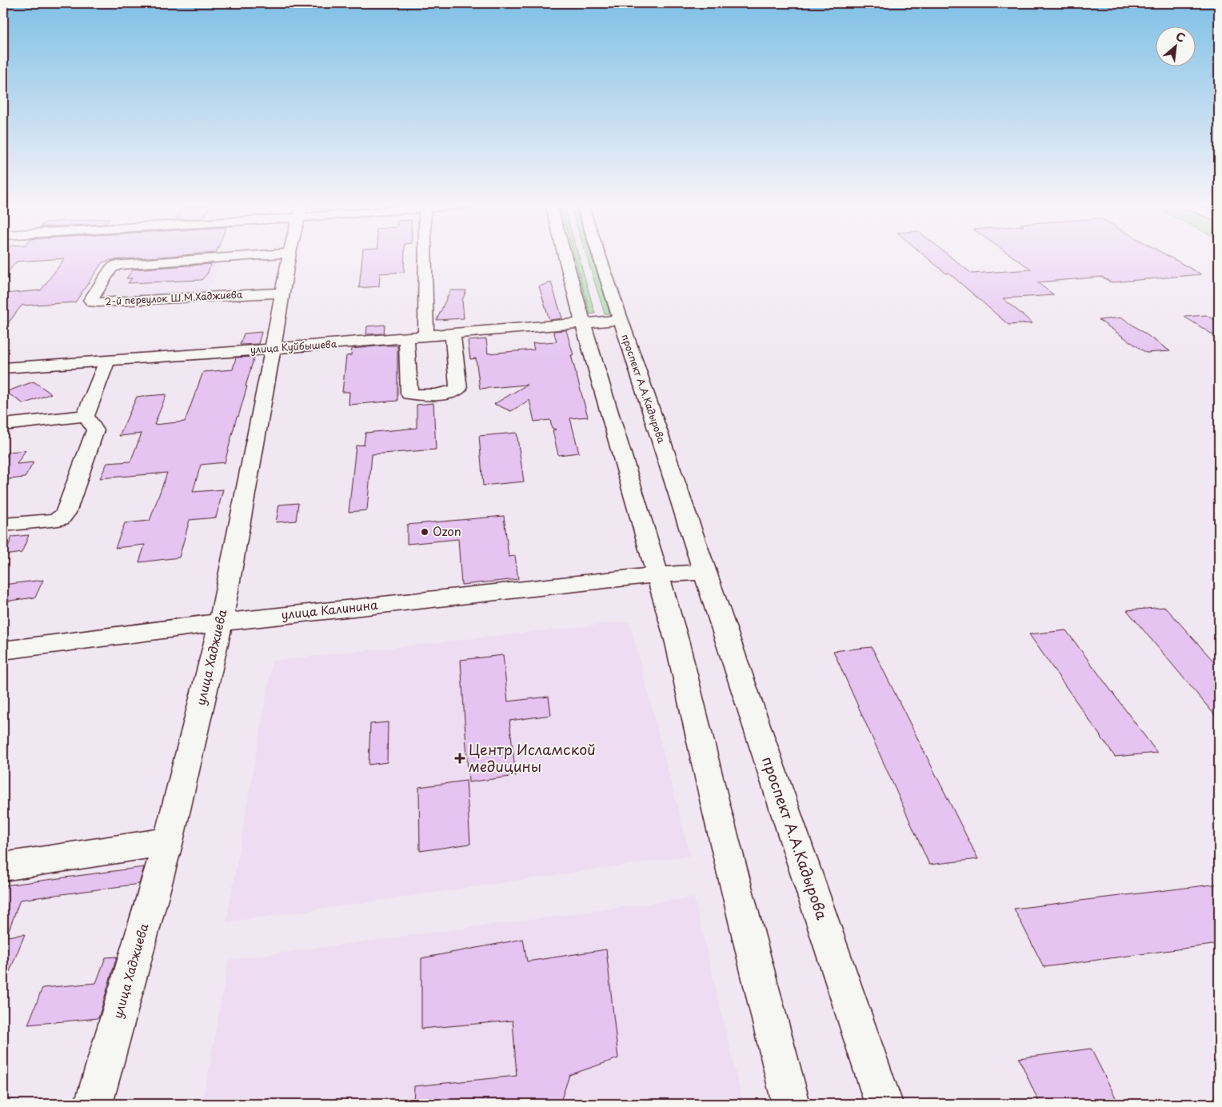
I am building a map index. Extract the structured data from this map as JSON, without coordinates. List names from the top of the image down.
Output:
{
  "streets": {
    "street": [
      "2-й переулок Ш.М.Хаджиева",
      "улица Куйбышева",
      "проспект А.А.Кадырова",
      "улица Калинина",
      "улица Хаджиева"
    ]
  },
  "crossings": [
    ["2-й переулок Ш.М.Хаджиева", "улица Хаджиева"],
    ["улица Куйбышева", "проспект А.А.Кадырова"],
    ["улица Куйбышева", "улица Хаджиева"],
    ["улица Калинина", "улица Хаджиева"]
  ],
  "places": {
    "other": ["Ozon"],
    "health": ["Центр Исламской медицины"]
  },
  "north": "top right"
}
